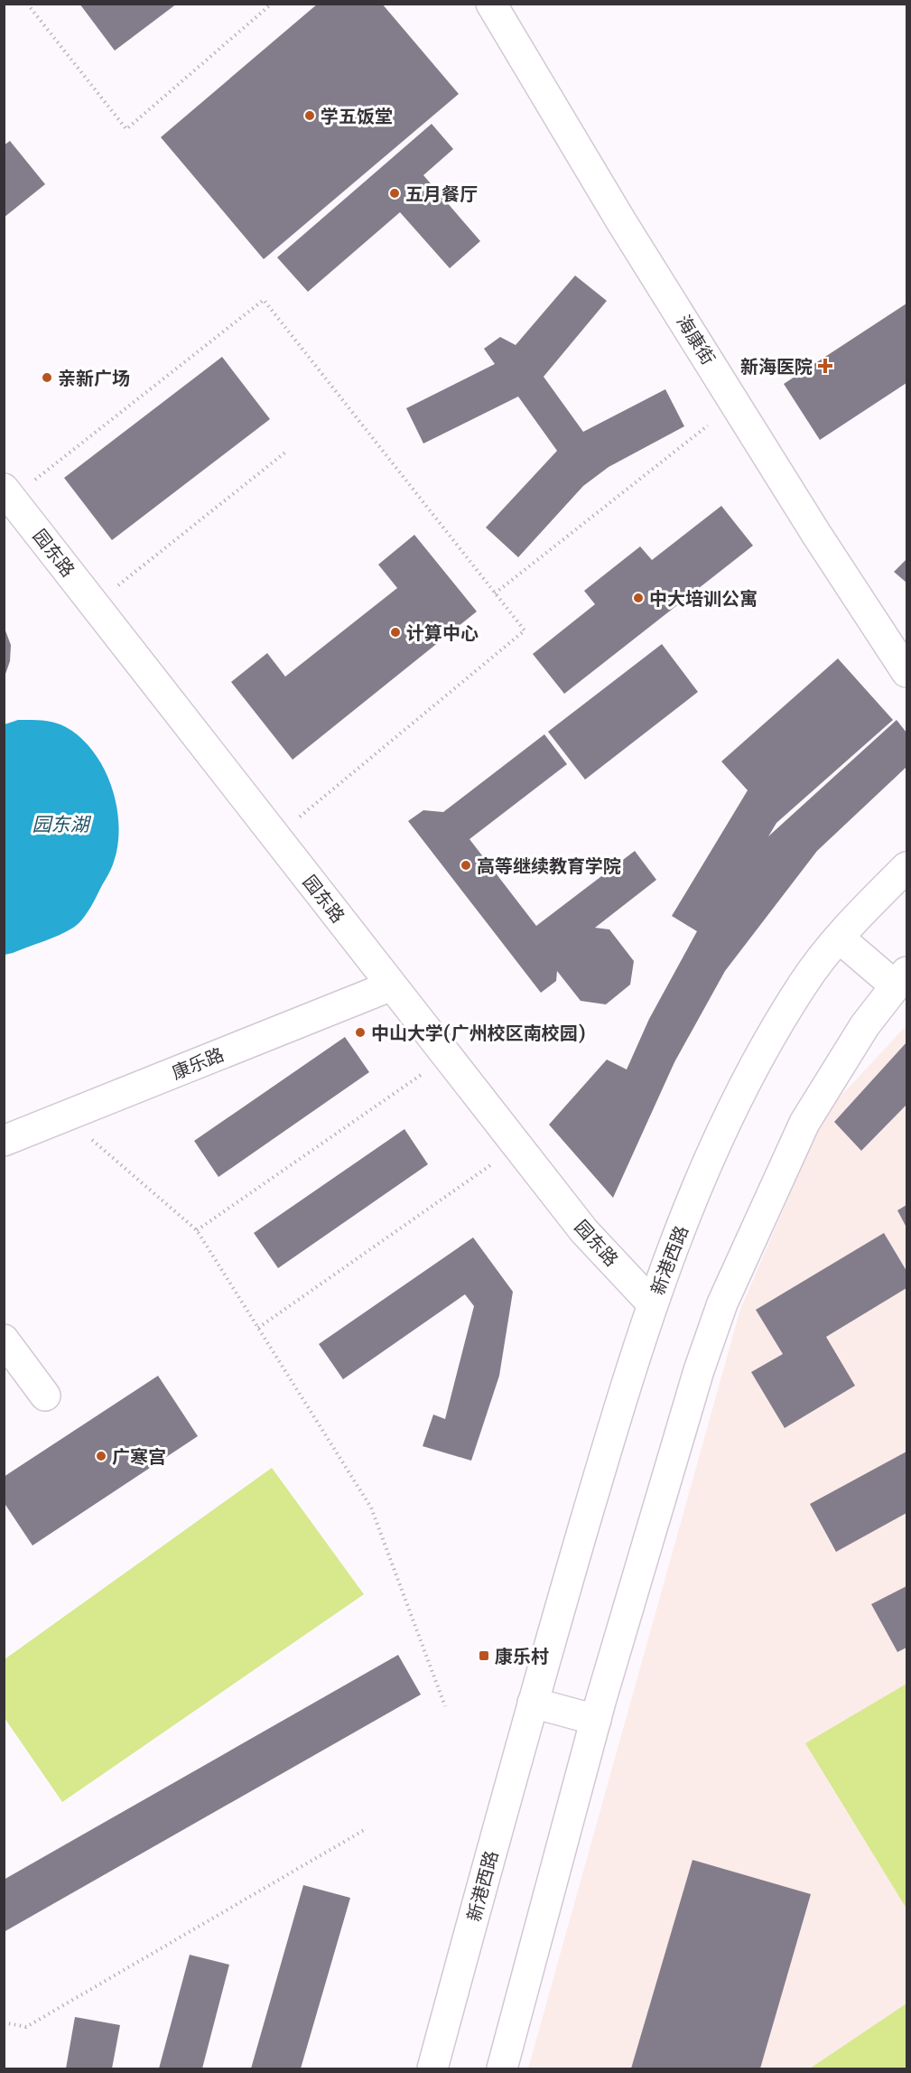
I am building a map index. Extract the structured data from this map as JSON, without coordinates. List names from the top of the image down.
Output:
{
  "streets": {
    "main road": [
      "海康街",
      "园东路",
      "康乐路",
      "新港西路"
    ]
  },
  "crossings": [
    ["园东路", "康乐路"],
    ["园东路", "新港西路"]
  ],
  "water": ["园东湖"],
  "places": {
    "other": [
      "学五饭堂",
      "五月餐厅",
      "亲新广场",
      "中大培训公寓",
      "计算中心",
      "高等继续教育学院",
      "中山大学(广州校区南校园)",
      "广寒宫"
    ],
    "health": ["新海医院"],
    "transit": ["康乐村"]
  }
}
